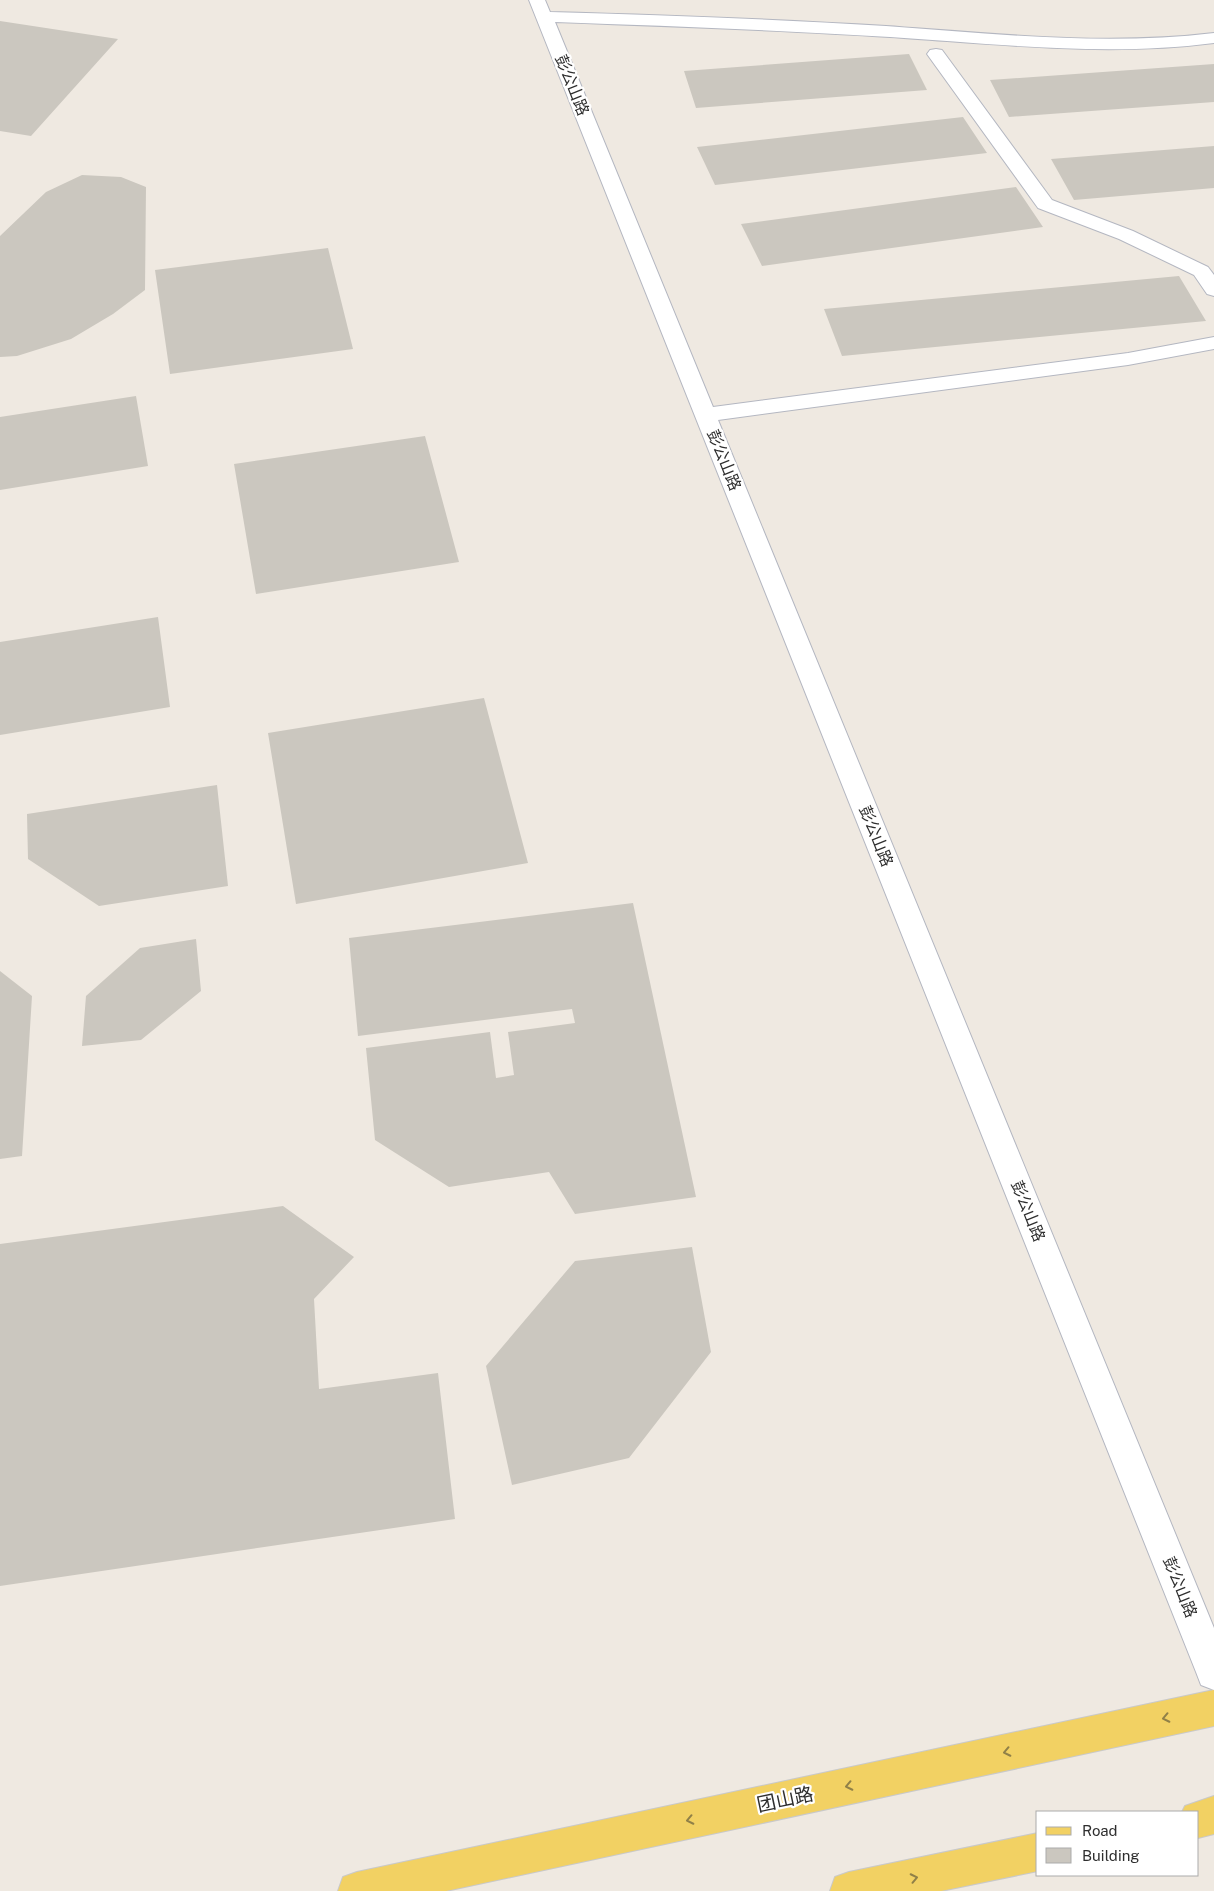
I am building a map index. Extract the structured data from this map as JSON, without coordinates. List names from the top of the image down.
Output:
{
  "streets": {
    "main road": ["团山路"],
    "street": ["彭公山路"]
  },
  "one_way": ["团山路"],
  "legend": ["Road", "Building"]
}
